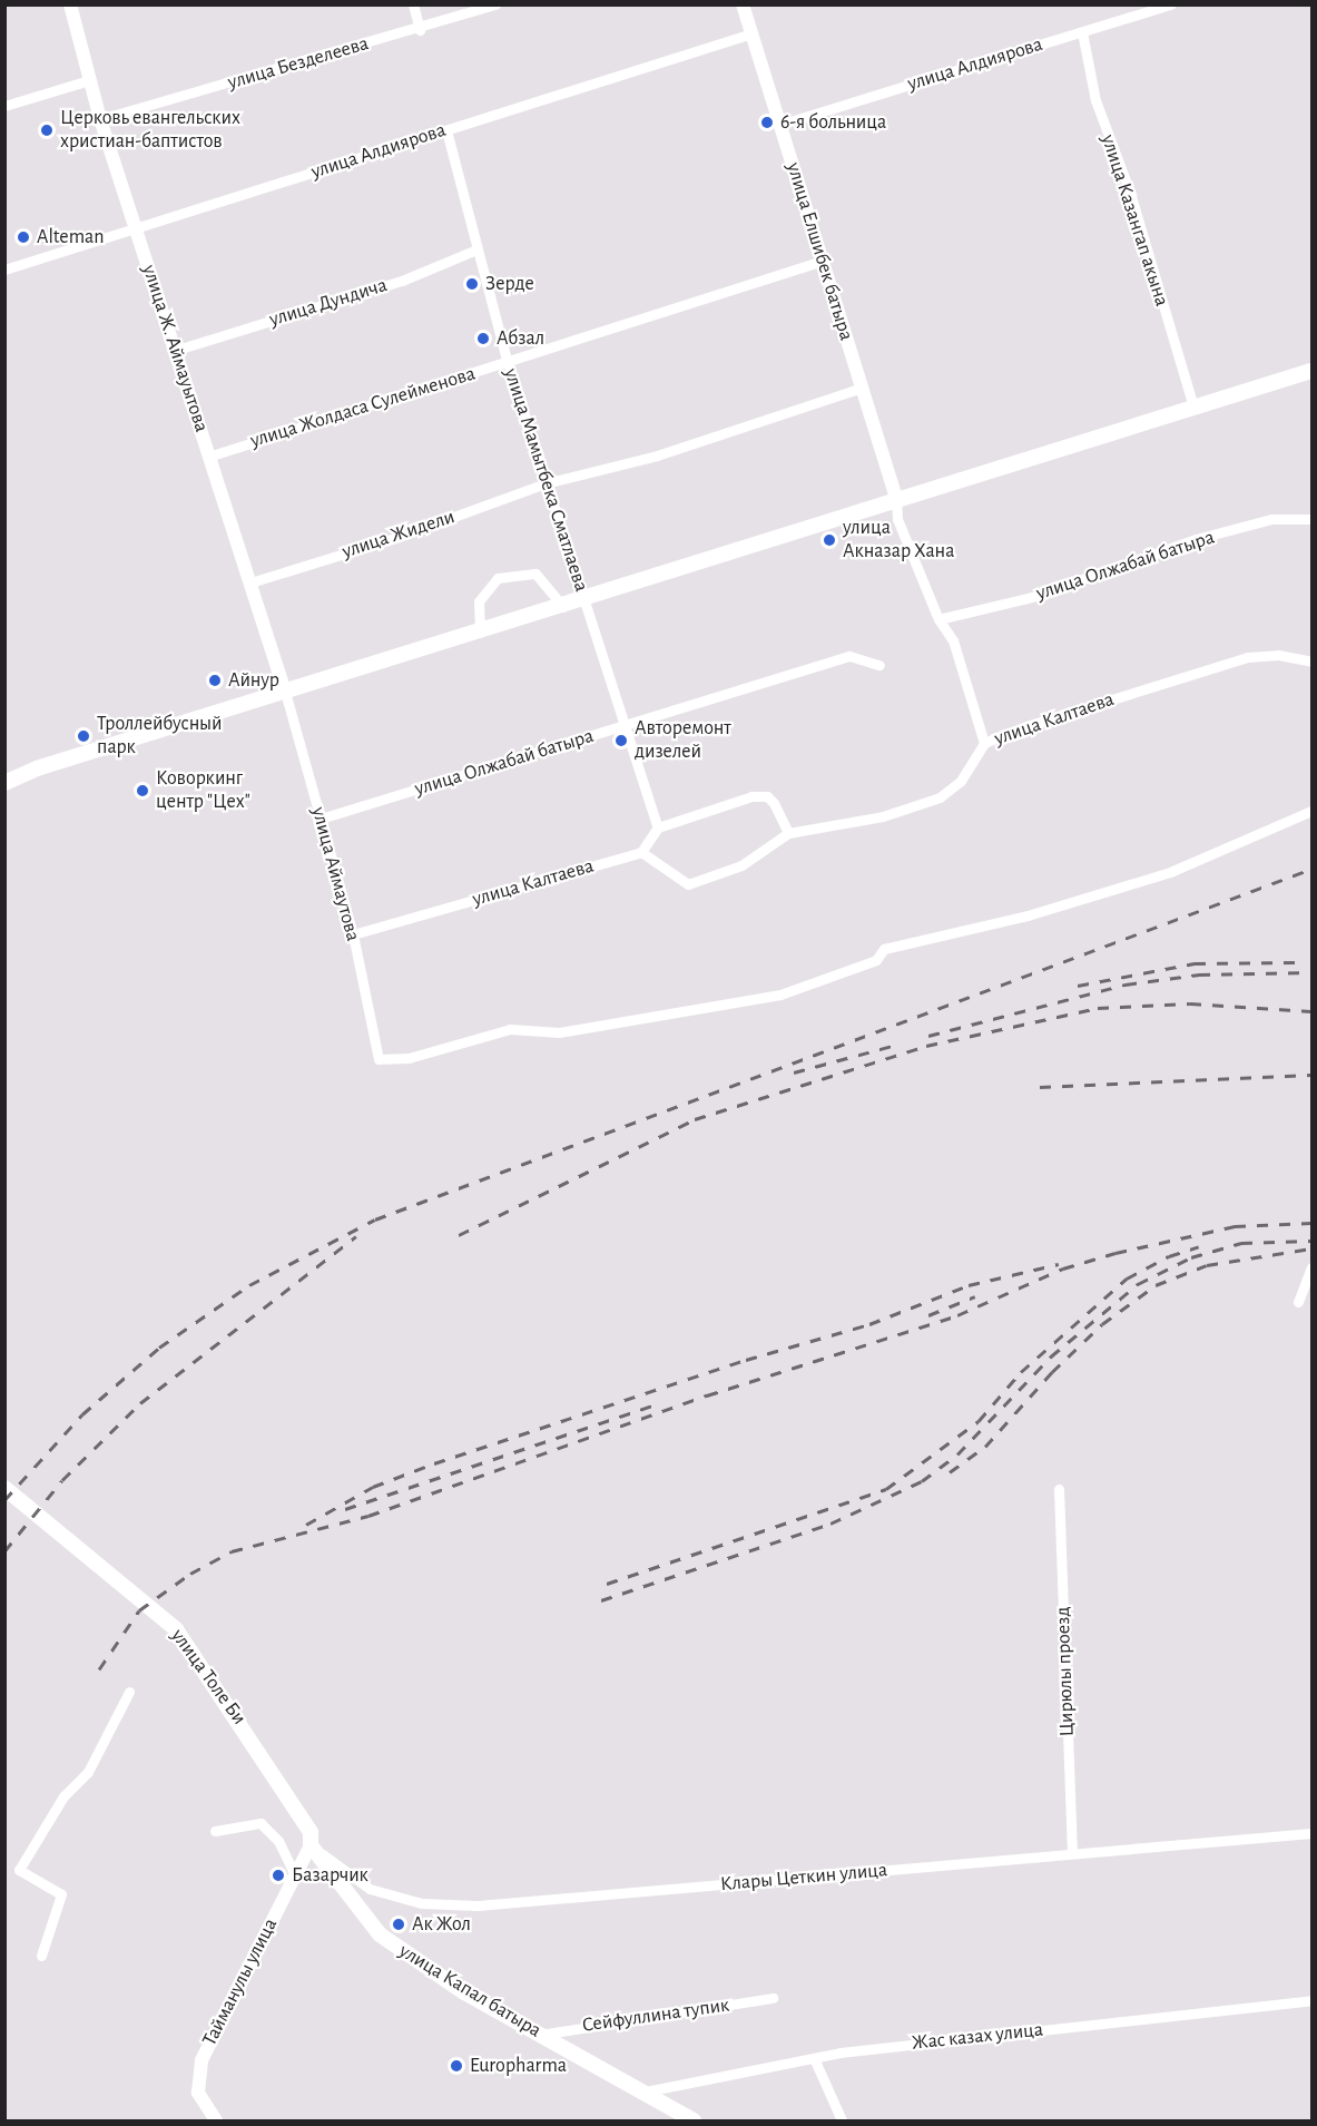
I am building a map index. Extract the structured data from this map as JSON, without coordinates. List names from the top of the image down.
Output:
{
  "streets": {
    "main road": ["улица Толе Би", "улица Капал батыра"],
    "street": [
      "улица Безделеева",
      "улица Алдиярова",
      "улица Казангап акына",
      "улица Елшибек батыра",
      "улица Дундича",
      "улица Ж. Аймауытова",
      "улица Жолдаса Сулейменова",
      "улица Мамытбека Сматлаева",
      "улица Жидели",
      "улица Олжабай батыра",
      "улица Калтаева",
      "улица Аймаутова",
      "Цирюлы проезд",
      "Клары Цеткин улица",
      "Тайманулы улица",
      "Сейфуллина тупик",
      "Жас казах улица"
    ]
  },
  "crossings": [
    ["улица Безделеева", "улица Ж. Аймауытова"],
    ["улица Алдиярова", "улица Казангап акына"],
    ["улица Алдиярова", "улица Елшибек батыра"],
    ["улица Алдиярова", "улица Ж. Аймауытова"],
    ["улица Алдиярова", "улица Мамытбека Сматлаева"],
    ["улица Елшибек батыра", "улица Жолдаса Сулейменова"],
    ["улица Елшибек батыра", "улица Жидели"],
    ["улица Дундича", "улица Ж. Аймауытова"],
    ["улица Дундича", "улица Мамытбека Сматлаева"],
    ["улица Ж. Аймауытова", "улица Жолдаса Сулейменова"],
    ["улица Ж. Аймауытова", "улица Жидели"],
    ["улица Ж. Аймауытова", "улица Аймаутова"],
    ["улица Жолдаса Сулейменова", "улица Мамытбека Сматлаева"],
    ["улица Мамытбека Сматлаева", "улица Жидели"],
    ["улица Мамытбека Сматлаева", "улица Олжабай батыра"],
    ["улица Олжабай батыра", "улица Аймаутова"],
    ["улица Калтаева", "улица Аймаутова"],
    ["Цирюлы проезд", "Клары Цеткин улица"],
    ["улица Толе Би", "Клары Цеткин улица"],
    ["улица Толе Би", "Тайманулы улица"],
    ["улица Толе Би", "улица Капал батыра"],
    ["Клары Цеткин улица", "Тайманулы улица"],
    ["Клары Цеткин улица", "улица Капал батыра"],
    ["Тайманулы улица", "улица Капал батыра"],
    ["улица Капал батыра", "Сейфуллина тупик"],
    ["улица Капал батыра", "Жас казах улица"]
  ],
  "places": [
    "6-я больница",
    "Церковь евангельских христиан-баптистов",
    "Alteman",
    "Зерде",
    "Абзал",
    "улица Акназар Хана",
    "Айнур",
    "Троллейбусный парк",
    "Авторемонт дизелей",
    "Коворкинг центр \"Цех\"",
    "Базарчик",
    "Ак Жол",
    "Europharma"
  ]
}
